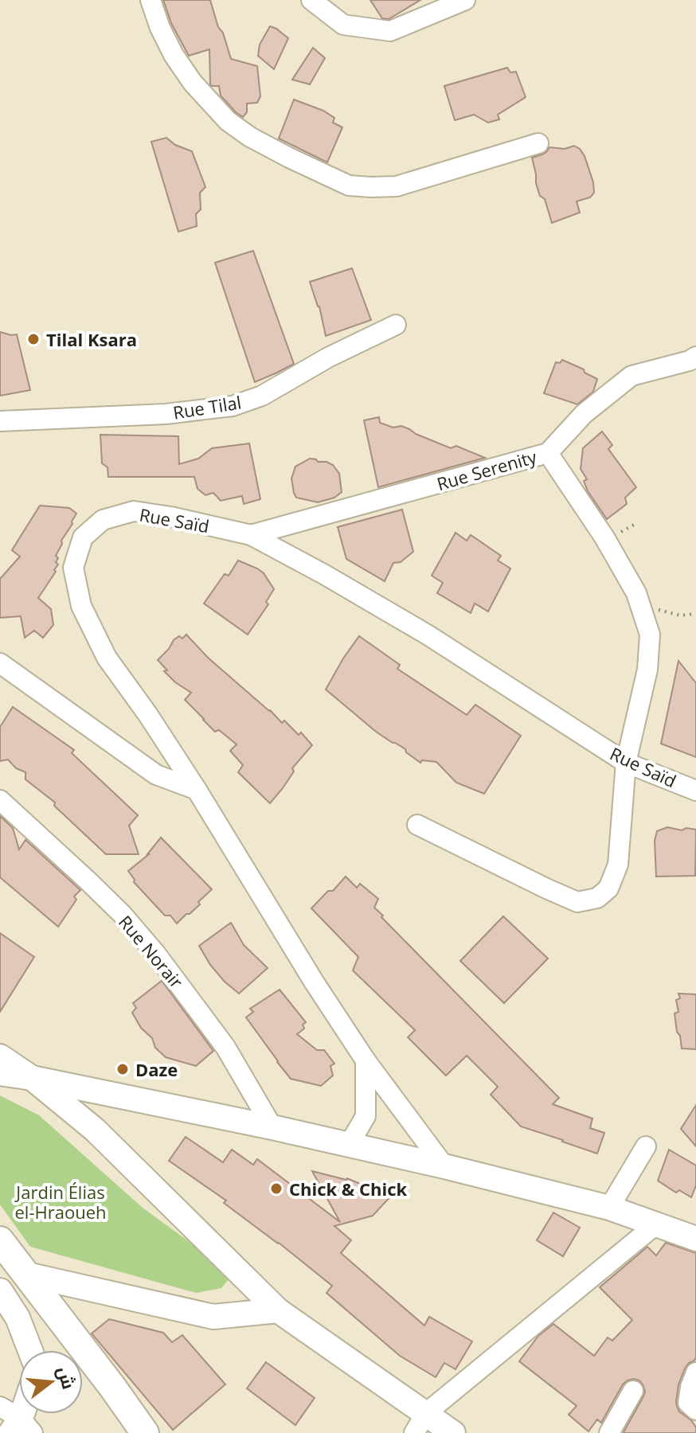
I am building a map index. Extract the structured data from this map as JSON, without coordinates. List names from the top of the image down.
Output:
{
  "streets": {
    "street": [
      "Rue Tilal",
      "Rue Serenity",
      "Rue Saïd",
      "Rue Norair"
    ]
  },
  "crossings": [
    ["Rue Serenity", "Rue Saïd"]
  ],
  "parks": ["Jardin Élias el-Hraoueh"],
  "places": ["Tilal Ksara", "Daze", "Chick & Chick"],
  "north": "right"
}
